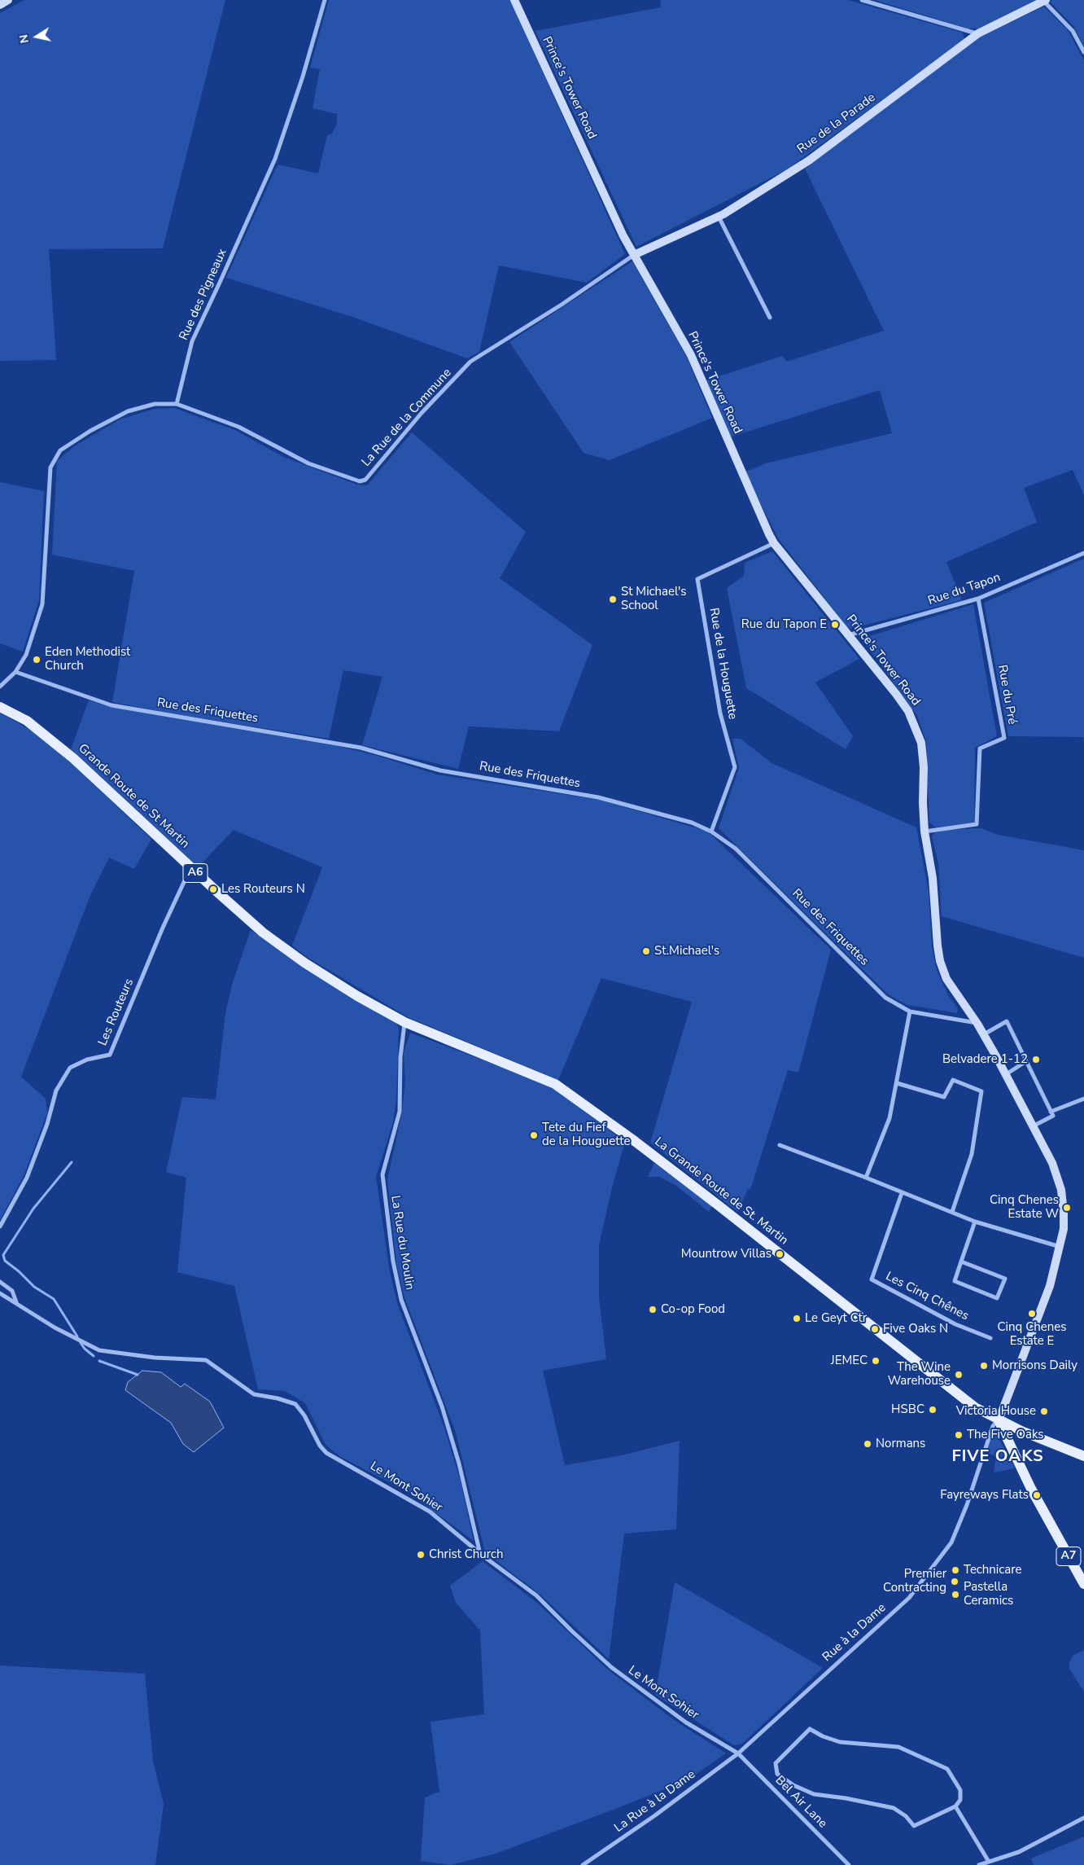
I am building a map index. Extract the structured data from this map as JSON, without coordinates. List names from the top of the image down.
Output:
{
  "streets": {
    "main road": [
      "Prince's Tower Road",
      "Rue de la Parade",
      "Grande Route de St Martin",
      "A6",
      "La Grande Route de St. Martin",
      "A7"
    ],
    "street": [
      "Rue des Pigneaux",
      "La Rue de la Commune",
      "Rue du Tapon",
      "Rue de la Houguette",
      "Rue du Pré",
      "Rue des Friquettes",
      "Les Routeurs",
      "La Rue du Moulin",
      "Les Cinq Chênes",
      "Le Mont Sohier",
      "Rue à la Dame",
      "La Rue à la Dame",
      "Bel Air Lane"
    ]
  },
  "crossings": [
    ["Prince's Tower Road", "Rue de la Parade"],
    ["Prince's Tower Road", "La Rue de la Commune"],
    ["Prince's Tower Road", "Rue du Tapon"],
    ["Prince's Tower Road", "Rue de la Houguette"],
    ["Prince's Tower Road", "Rue du Pré"],
    ["Prince's Tower Road", "Rue des Friquettes"],
    ["Prince's Tower Road", "A6"],
    ["Prince's Tower Road", "La Grande Route de St. Martin"],
    ["Prince's Tower Road", "A7"],
    ["Prince's Tower Road", "Rue à la Dame"],
    ["Rue de la Parade", "La Rue de la Commune"],
    ["Rue des Pigneaux", "La Rue de la Commune"],
    ["Rue du Tapon", "Rue du Pré"],
    ["Rue de la Houguette", "Rue des Friquettes"],
    ["Grande Route de St Martin", "Les Routeurs"],
    ["Grande Route de St Martin", "La Grande Route de St. Martin"],
    ["Grande Route de St Martin", "La Rue du Moulin"],
    ["A6", "La Grande Route de St. Martin"],
    ["A6", "A7"],
    ["A6", "Rue à la Dame"],
    ["La Grande Route de St. Martin", "La Rue du Moulin"],
    ["La Grande Route de St. Martin", "A7"],
    ["La Grande Route de St. Martin", "Rue à la Dame"],
    ["La Rue du Moulin", "Le Mont Sohier"],
    ["Le Mont Sohier", "Rue à la Dame"],
    ["Le Mont Sohier", "La Rue à la Dame"],
    ["Le Mont Sohier", "Bel Air Lane"],
    ["A7", "Rue à la Dame"],
    ["Rue à la Dame", "La Rue à la Dame"],
    ["Rue à la Dame", "Bel Air Lane"],
    ["La Rue à la Dame", "Bel Air Lane"]
  ],
  "districts": ["FIVE OAKS"],
  "places": [
    "St Michael's School",
    "Rue du Tapon E",
    "Eden Methodist Church",
    "Les Routeurs N",
    "St.Michael's",
    "Belvadere 1-12",
    "Tete du Fief de la Houguette",
    "Cinq Chenes Estate W",
    "Mountrow Villas",
    "Co-op Food",
    "Cinq Chenes Estate E",
    "Le Geyt Ctr",
    "Five Oaks N",
    "JEMEC",
    "Morrisons Daily",
    "The Wine Warehouse",
    "HSBC",
    "Victoria House",
    "The Five Oaks",
    "Normans",
    "Fayreways Flats",
    "Christ Church",
    "Technicare",
    "Premier Contracting",
    "Pastella Ceramics"
  ],
  "north": "left"
}
